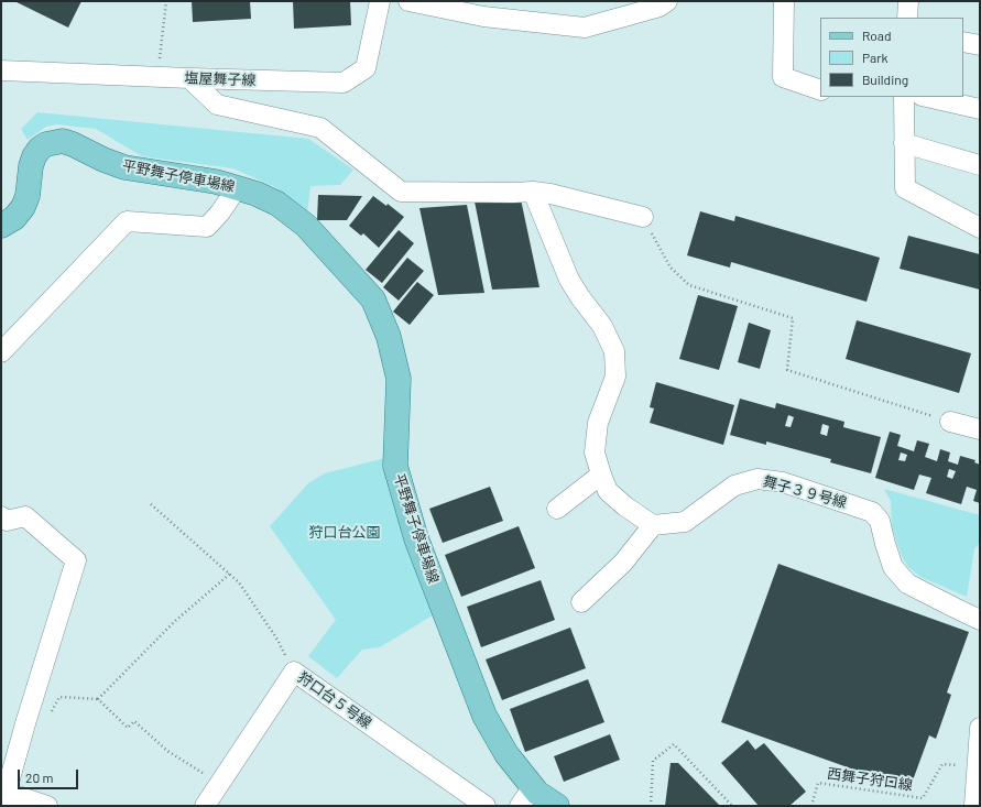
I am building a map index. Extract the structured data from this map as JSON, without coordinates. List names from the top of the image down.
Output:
{
  "streets": {
    "main road": ["平野舞子停車場線"],
    "street": ["塩屋舞子線", "舞子３９号線", "狩口台５号線"],
    "path": ["西舞子狩口線"]
  },
  "parks": ["狩口台公園"],
  "legend": ["Road", "Park", "Building"],
  "scale_bar": "20 m"
}
